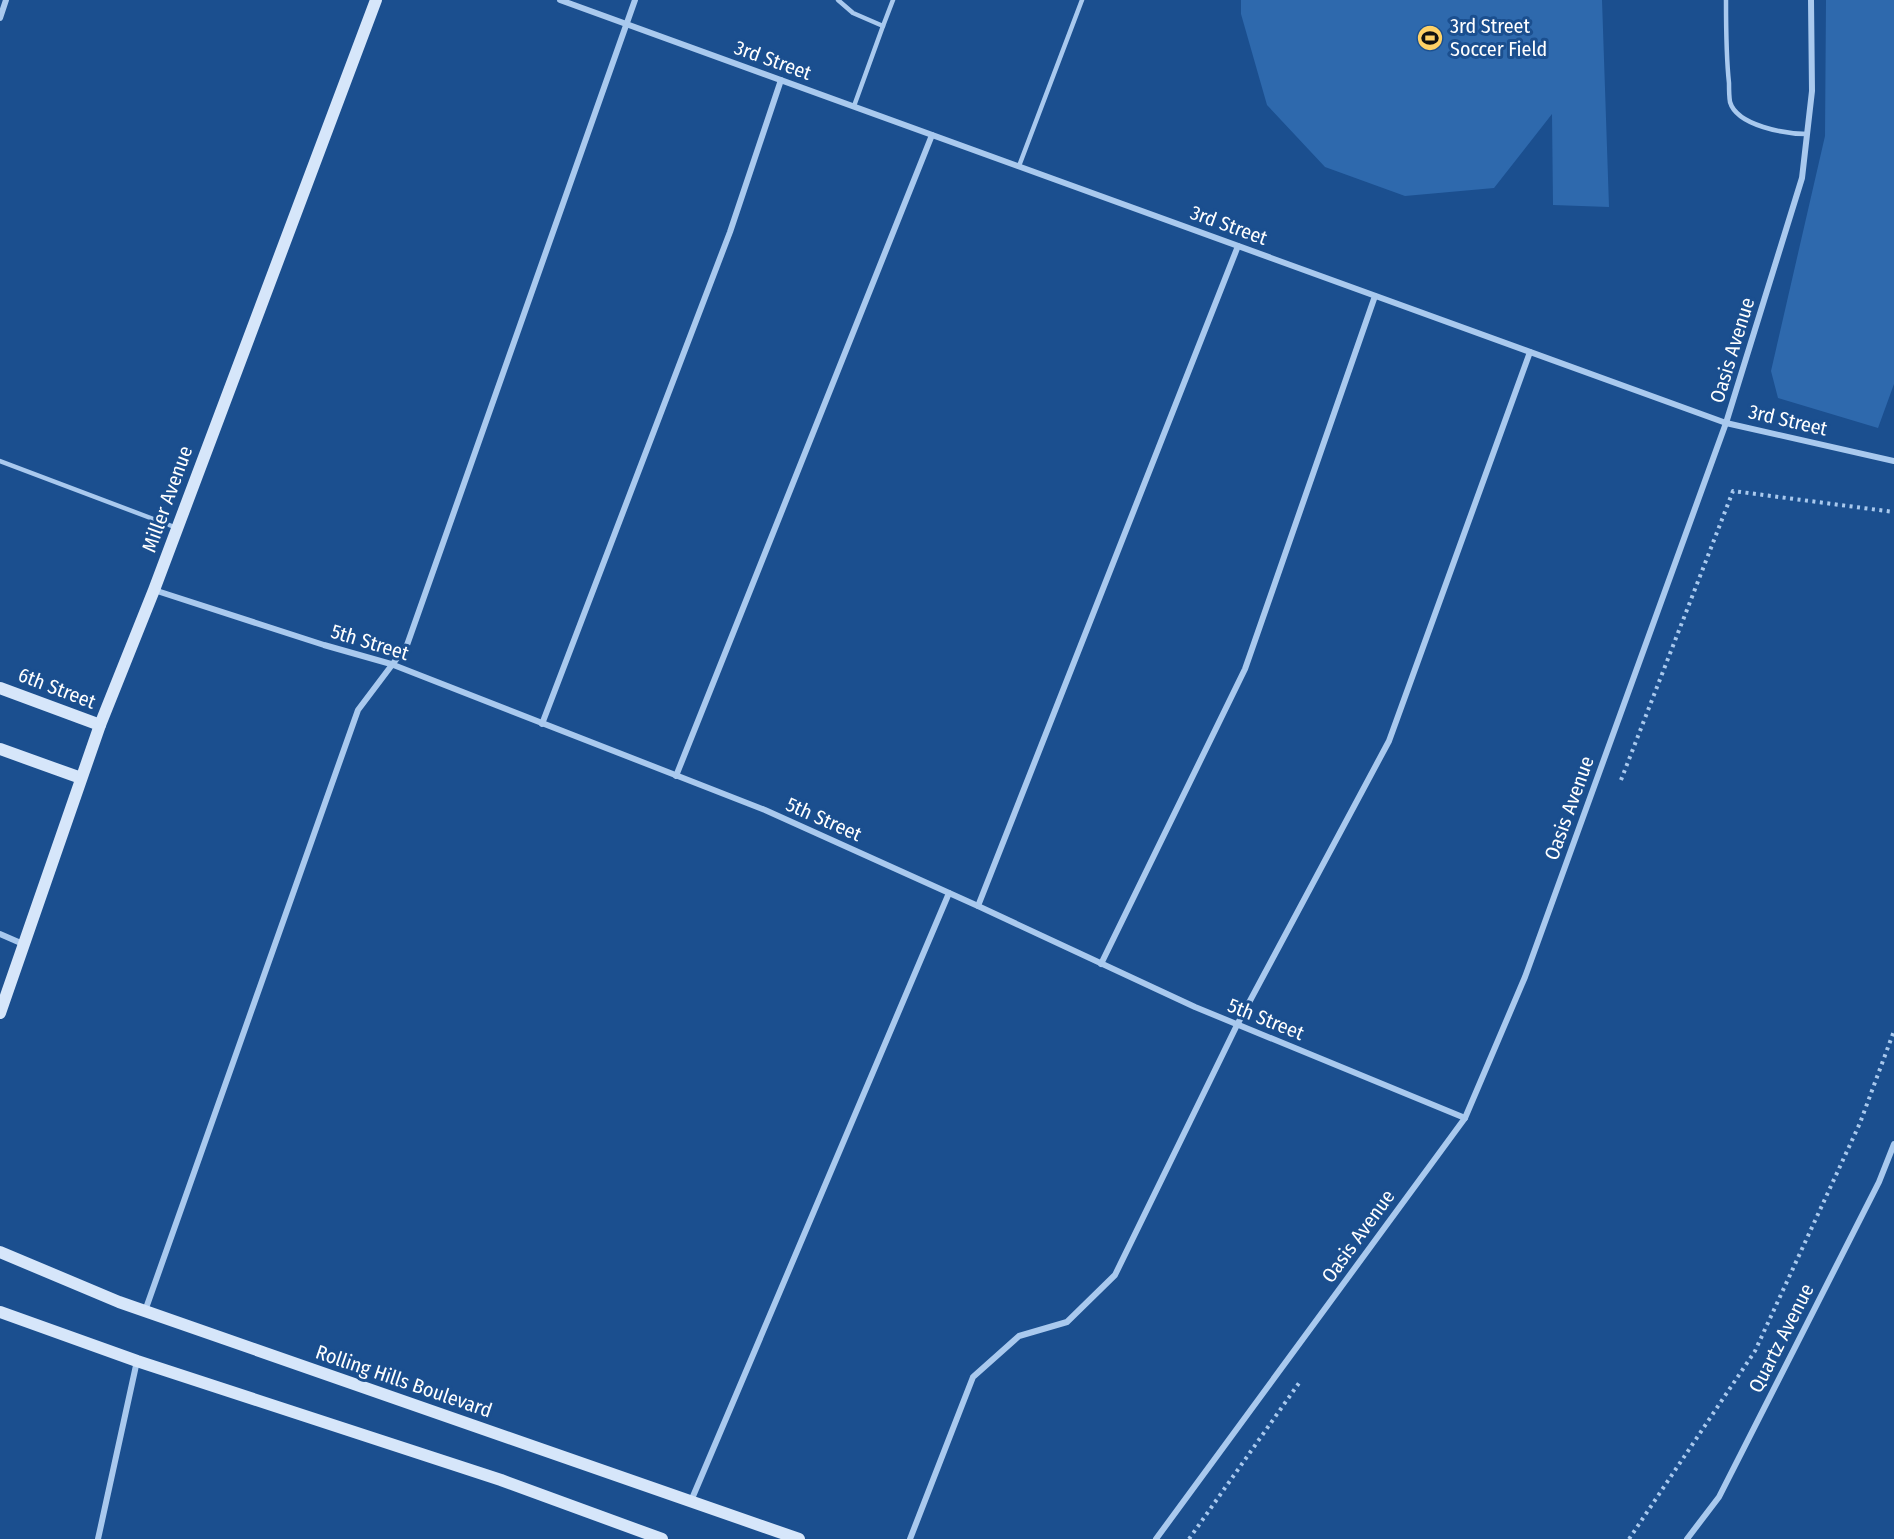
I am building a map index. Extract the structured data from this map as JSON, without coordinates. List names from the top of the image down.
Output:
{
  "streets": {
    "main road": ["Miller Avenue", "6th Street", "Rolling Hills Boulevard"],
    "street": [
      "3rd Street",
      "Oasis Avenue",
      "5th Street",
      "Quartz Avenue"
    ]
  },
  "crossings": [
    ["3rd Street", "Oasis Avenue"],
    ["Oasis Avenue", "5th Street"],
    ["Miller Avenue", "5th Street"],
    ["Miller Avenue", "6th Street"]
  ],
  "places": {
    "sports": ["3rd Street Soccer Field"]
  }
}
